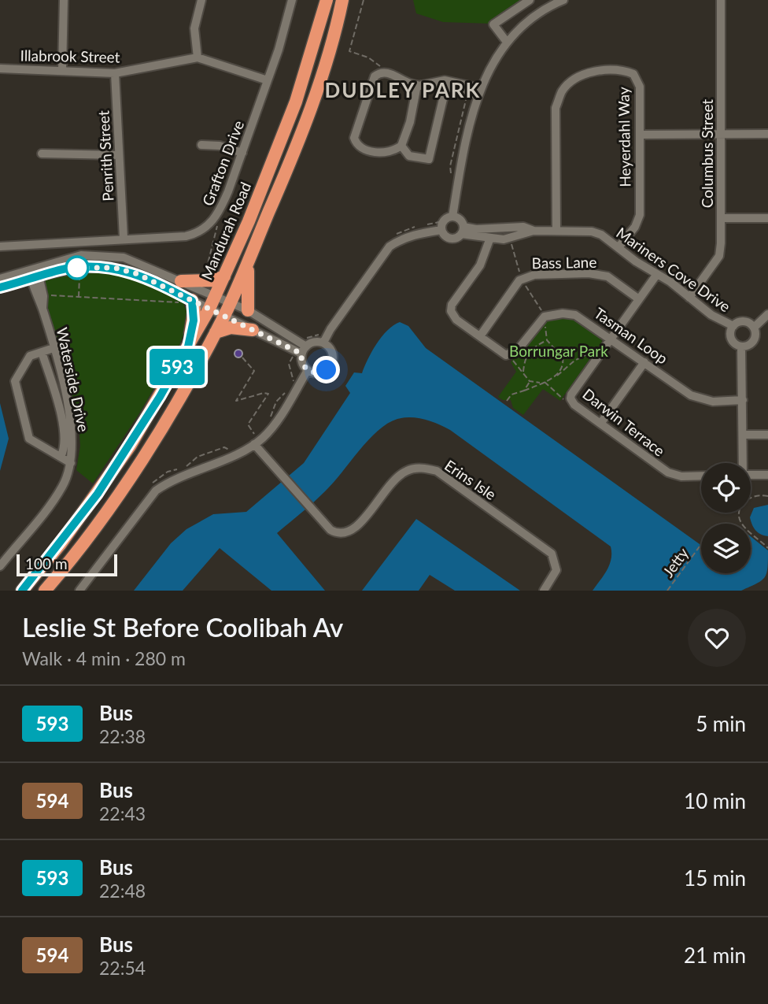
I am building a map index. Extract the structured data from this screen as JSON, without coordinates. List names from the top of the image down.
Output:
{
  "streets": {
    "highway": ["Mandurah Road"],
    "street": [
      "Illabrook Street",
      "Heyerdahl Way",
      "Columbus Street",
      "Penrith Street",
      "Grafton Drive",
      "Bass Lane",
      "Mariners Cove Drive",
      "Tasman Loop",
      "Waterside Drive",
      "Darwin Terrace",
      "Erins Isle"
    ],
    "path": ["Jetty"]
  },
  "crossings": [
    ["Illabrook Street", "Penrith Street"],
    ["Illabrook Street", "Grafton Drive"],
    ["Heyerdahl Way", "Mariners Cove Drive"],
    ["Columbus Street", "Mariners Cove Drive"],
    ["Penrith Street", "Grafton Drive"],
    ["Bass Lane", "Darwin Terrace"],
    ["Mariners Cove Drive", "Darwin Terrace"],
    ["Tasman Loop", "Darwin Terrace"]
  ],
  "districts": ["DUDLEY PARK"],
  "parks": ["Borrungar Park"],
  "lines": ["bus line 593"],
  "scale_bar": "100 m",
  "page": {
    "on_map": "593",
    "scale": "100 m",
    "heading": ["Leslie St Before Coolibah Av", "Walk · 4 min · 280 m"],
    "list": [
      {
        "mark": "593",
        "name": "Bus",
        "note": "22:38",
        "value": "5 min"
      },
      {
        "mark": "594",
        "name": "Bus",
        "note": "22:43",
        "value": "10 min"
      },
      {
        "mark": "593",
        "name": "Bus",
        "note": "22:48",
        "value": "15 min"
      },
      {
        "mark": "594",
        "name": "Bus",
        "note": "22:54",
        "value": "21 min"
      }
    ]
  }
}
